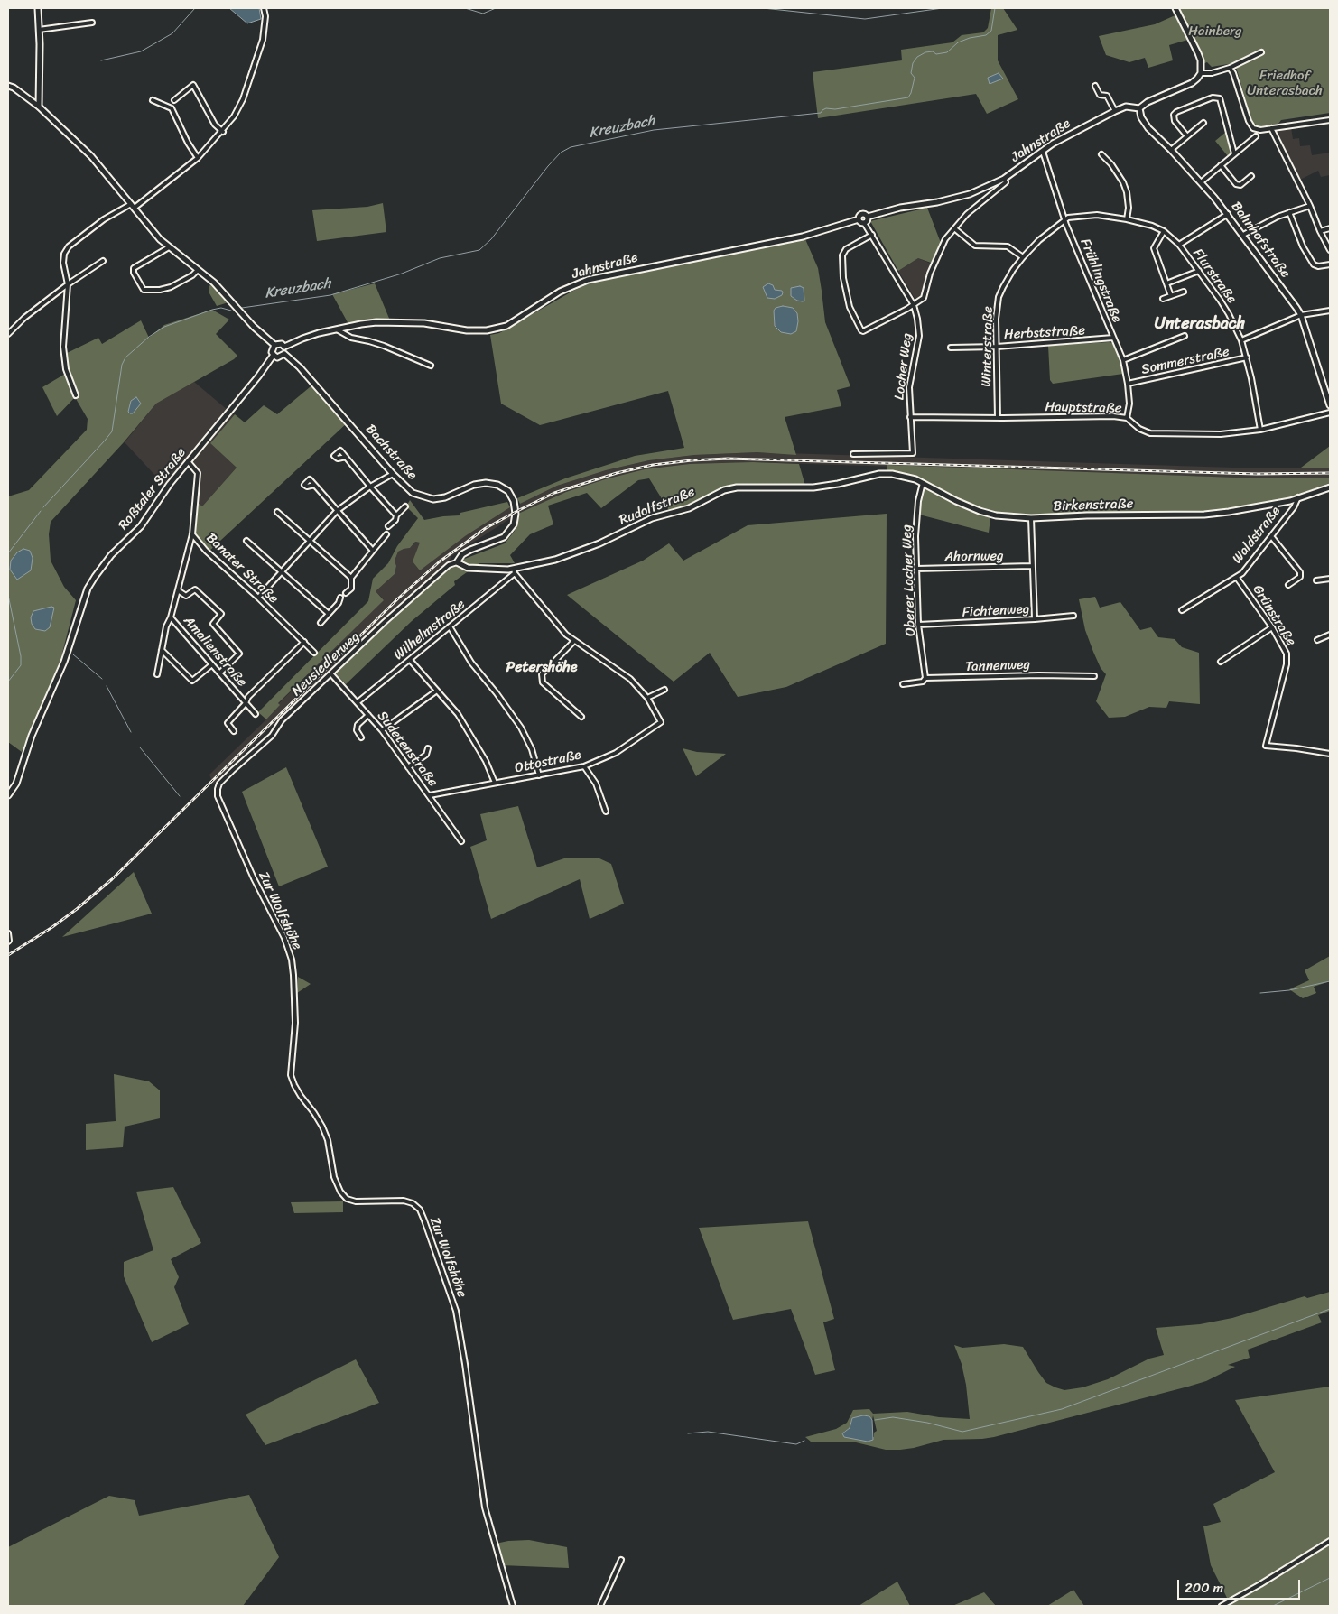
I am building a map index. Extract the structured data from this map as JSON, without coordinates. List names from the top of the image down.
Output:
{
  "streets": {
    "street": [
      "Jahnstraße",
      "Bahnhofstraße",
      "Flurstraße",
      "Frühlingstraße",
      "Herbststraße",
      "Winterstraße",
      "Sommerstraße",
      "Locher Weg",
      "Hauptstraße",
      "Bachstraße",
      "Roßtaler Straße",
      "Birkenstraße",
      "Rudolfstraße",
      "Waldstraße",
      "Ahornweg",
      "Banater Straße",
      "Oberer Locher Weg",
      "Fichtenweg",
      "Grünstraße",
      "Wilhelmstraße",
      "Amalienstraße",
      "Neusiedlerweg",
      "Tannenweg",
      "Sudetenstraße",
      "Ottostraße",
      "Zur Wolfshöhe"
    ]
  },
  "crossings": [
    ["Jahnstraße", "Bahnhofstraße"],
    ["Jahnstraße", "Frühlingstraße"],
    ["Jahnstraße", "Locher Weg"],
    ["Jahnstraße", "Bachstraße"],
    ["Jahnstraße", "Roßtaler Straße"],
    ["Flurstraße", "Frühlingstraße"],
    ["Flurstraße", "Winterstraße"],
    ["Flurstraße", "Sommerstraße"],
    ["Flurstraße", "Hauptstraße"],
    ["Frühlingstraße", "Herbststraße"],
    ["Frühlingstraße", "Winterstraße"],
    ["Frühlingstraße", "Sommerstraße"],
    ["Frühlingstraße", "Hauptstraße"],
    ["Herbststraße", "Winterstraße"],
    ["Winterstraße", "Hauptstraße"],
    ["Locher Weg", "Hauptstraße"],
    ["Bachstraße", "Roßtaler Straße"],
    ["Bachstraße", "Rudolfstraße"],
    ["Bachstraße", "Neusiedlerweg"],
    ["Roßtaler Straße", "Banater Straße"],
    ["Birkenstraße", "Rudolfstraße"],
    ["Birkenstraße", "Waldstraße"],
    ["Birkenstraße", "Oberer Locher Weg"],
    ["Rudolfstraße", "Oberer Locher Weg"],
    ["Rudolfstraße", "Wilhelmstraße"],
    ["Rudolfstraße", "Neusiedlerweg"],
    ["Waldstraße", "Grünstraße"],
    ["Ahornweg", "Oberer Locher Weg"],
    ["Banater Straße", "Amalienstraße"],
    ["Oberer Locher Weg", "Fichtenweg"],
    ["Oberer Locher Weg", "Tannenweg"],
    ["Wilhelmstraße", "Sudetenstraße"],
    ["Neusiedlerweg", "Sudetenstraße"],
    ["Neusiedlerweg", "Zur Wolfshöhe"],
    ["Sudetenstraße", "Ottostraße"]
  ],
  "districts": ["Unterasbach", "Petershöhe"],
  "water": ["Kreuzbach"],
  "parks": ["Hainberg", "Friedhof Unterasbach"],
  "scale_bar": "200 m"
}
